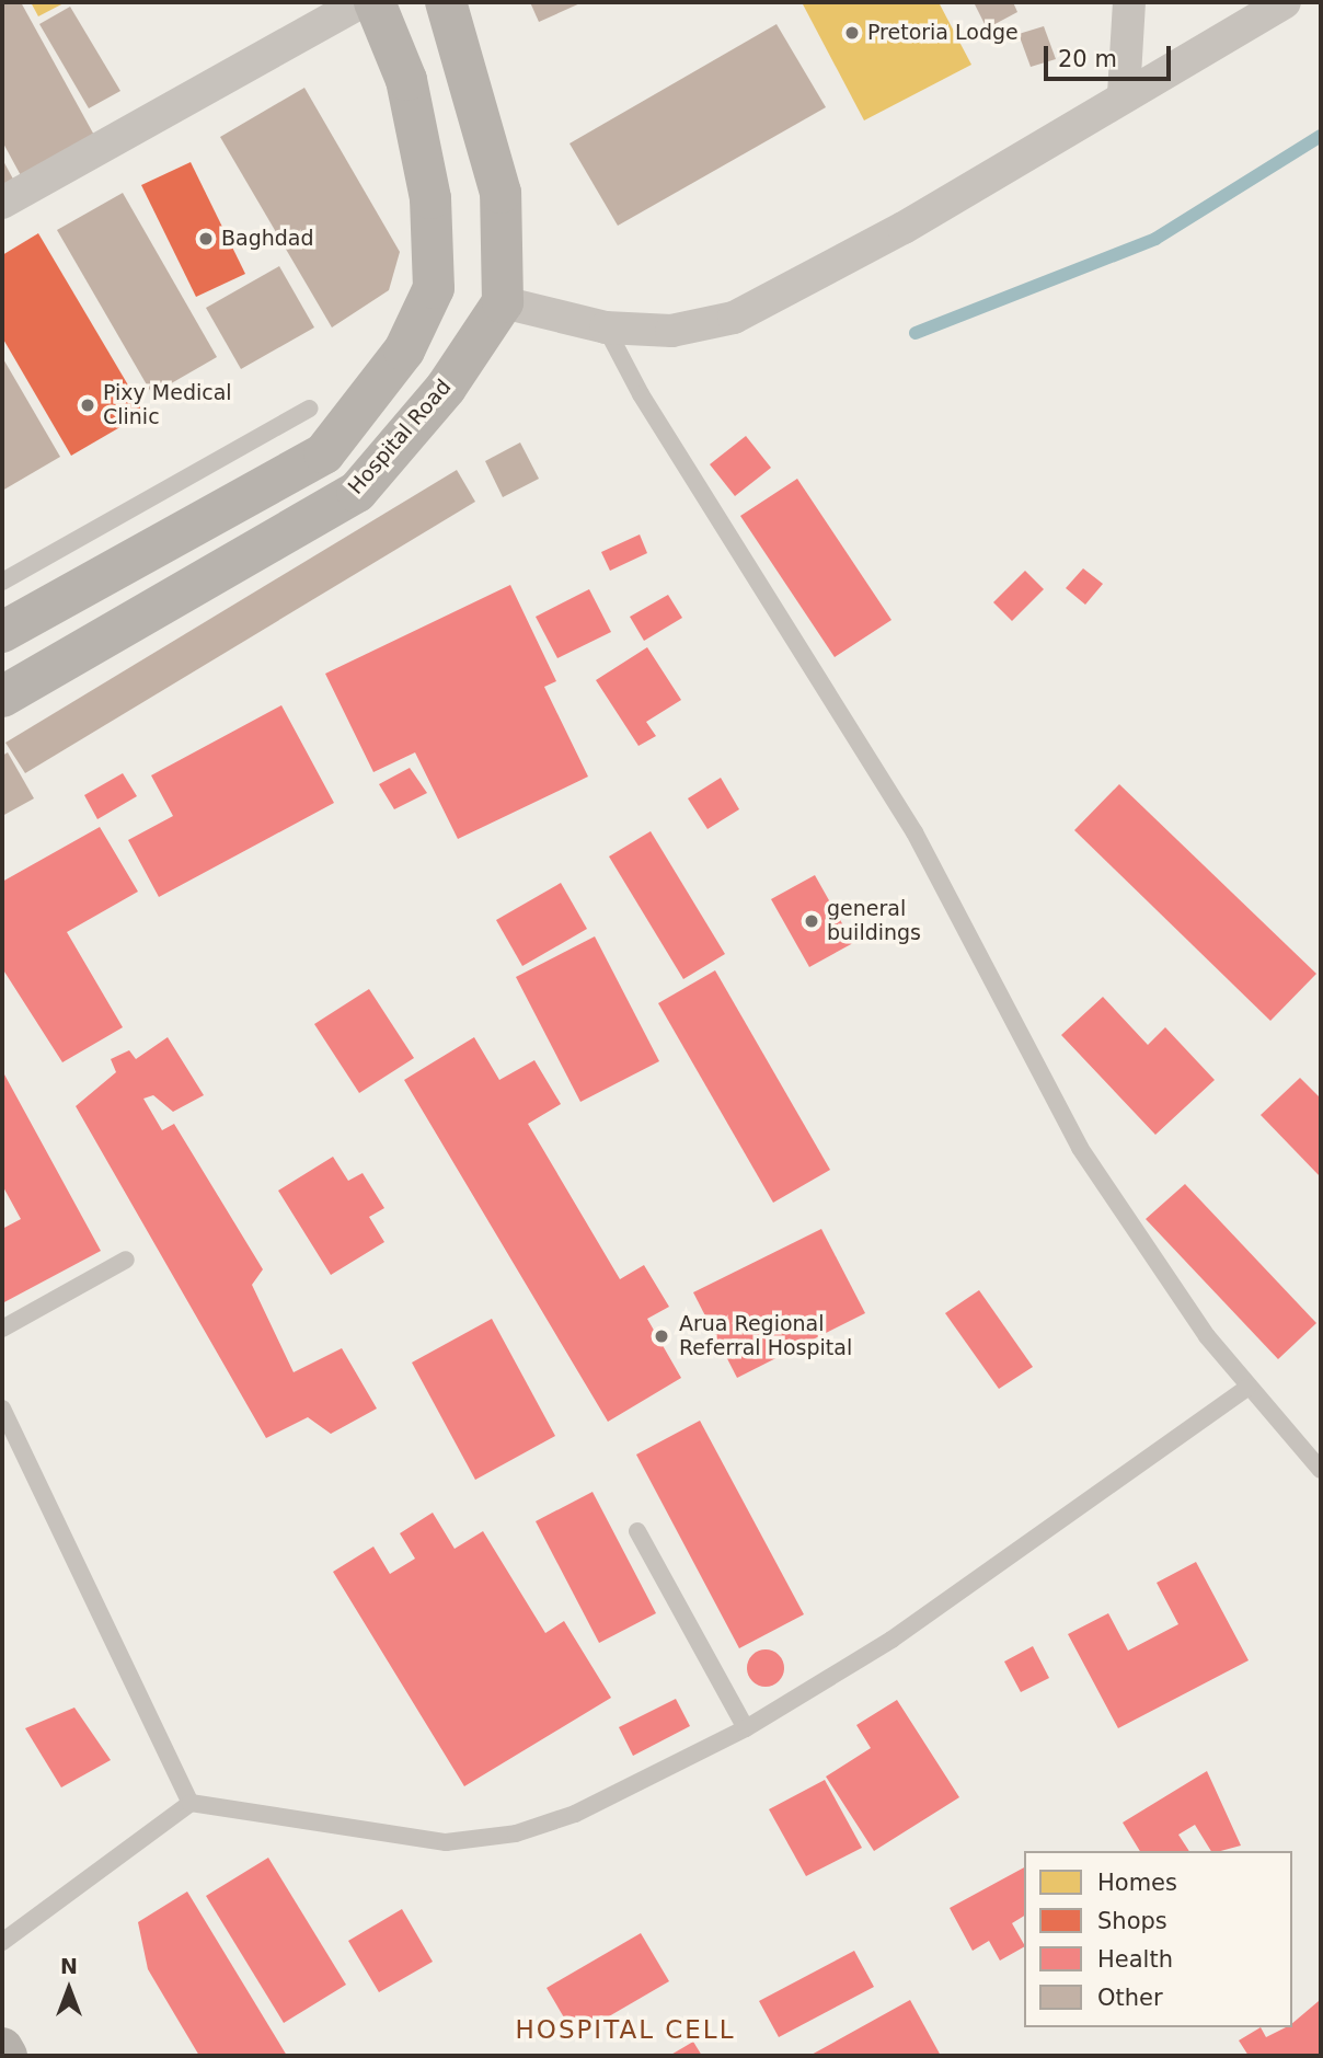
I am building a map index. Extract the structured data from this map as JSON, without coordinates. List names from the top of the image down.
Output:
{
  "streets": {
    "main road": ["Hospital Road"]
  },
  "districts": ["HOSPITAL CELL"],
  "places": [
    "Pretoria Lodge",
    "Baghdad",
    "Pixy Medical Clinic",
    "general buildings",
    "Arua Regional Referral Hospital"
  ],
  "legend": [
    "Homes",
    "Shops",
    "Health",
    "Other"
  ],
  "scale_bar": "20 m",
  "north": "top"
}
